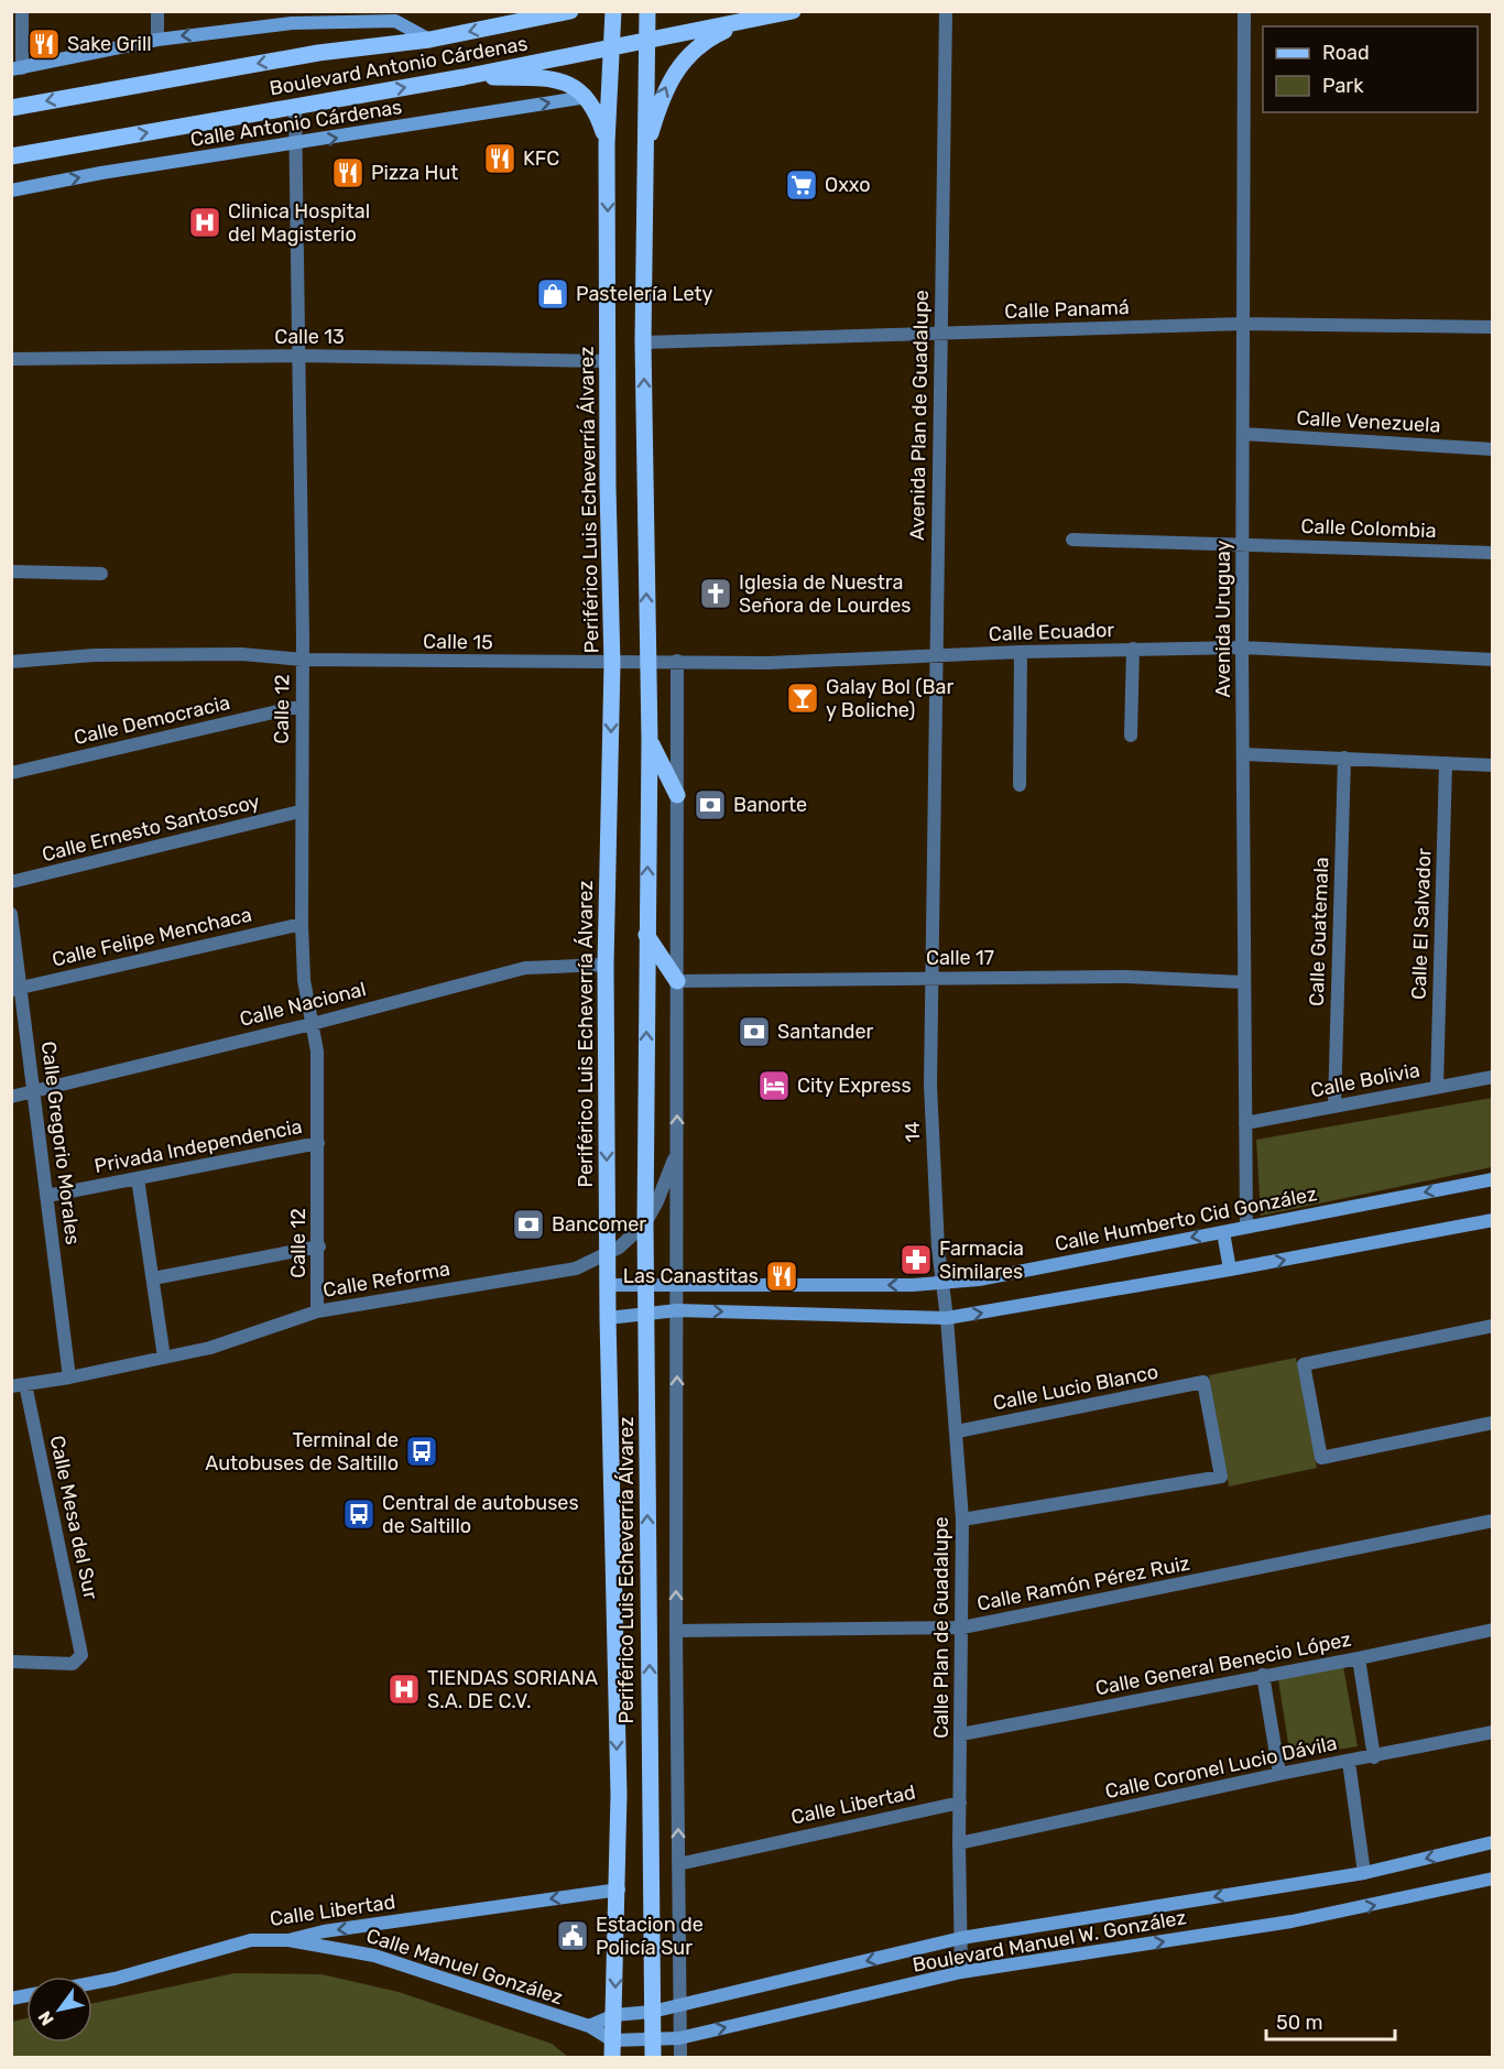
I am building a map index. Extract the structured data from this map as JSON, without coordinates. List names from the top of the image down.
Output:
{
  "streets": {
    "main road": ["Boulevard Antonio Cárdenas", "Periférico Luis Echeverría Álvarez"],
    "street": [
      "Calle Antonio Cárdenas",
      "Calle Panamá",
      "Calle 13",
      "Avenida Plan de Guadalupe",
      "Calle Venezuela",
      "Calle Colombia",
      "Avenida Uruguay",
      "Calle Ecuador",
      "Calle 15",
      "Calle 12",
      "Calle Democracia",
      "Calle Ernesto Santoscoy",
      "Calle El Salvador",
      "Calle Guatemala",
      "Calle Felipe Menchaca",
      "Calle 17",
      "Calle Nacional",
      "Calle Bolivia",
      "14",
      "Calle Gregorio Morales",
      "Privada Independencia",
      "Calle Humberto Cid González",
      "Calle Reforma",
      "Calle Lucio Blanco",
      "Calle Mesa del Sur",
      "Calle Ramón Pérez Ruiz",
      "Calle Plan de Guadalupe",
      "Calle General Benecio López",
      "Calle Coronel Lucio Dávila",
      "Calle Libertad",
      "Boulevard Manuel W. González",
      "Calle Manuel González"
    ]
  },
  "crossings": [
    ["Boulevard Antonio Cárdenas", "Periférico Luis Echeverría Álvarez"],
    ["Boulevard Antonio Cárdenas", "Calle 12"],
    ["Calle Antonio Cárdenas", "Calle 12"],
    ["Calle Panamá", "Avenida Plan de Guadalupe"],
    ["Calle Panamá", "Periférico Luis Echeverría Álvarez"],
    ["Calle Panamá", "Avenida Uruguay"],
    ["Calle 13", "Periférico Luis Echeverría Álvarez"],
    ["Calle 13", "Calle 12"],
    ["Avenida Plan de Guadalupe", "Calle Ecuador"],
    ["Avenida Plan de Guadalupe", "Calle 17"],
    ["Avenida Plan de Guadalupe", "14"],
    ["Calle Venezuela", "Avenida Uruguay"],
    ["Periférico Luis Echeverría Álvarez", "Calle Ecuador"],
    ["Periférico Luis Echeverría Álvarez", "Calle 15"],
    ["Periférico Luis Echeverría Álvarez", "Calle Nacional"],
    ["Periférico Luis Echeverría Álvarez", "Calle Humberto Cid González"],
    ["Periférico Luis Echeverría Álvarez", "Calle Reforma"],
    ["Periférico Luis Echeverría Álvarez", "Calle Libertad"],
    ["Periférico Luis Echeverría Álvarez", "Boulevard Manuel W. González"],
    ["Periférico Luis Echeverría Álvarez", "Calle Manuel González"],
    ["Calle Colombia", "Avenida Uruguay"],
    ["Avenida Uruguay", "Calle Ecuador"],
    ["Avenida Uruguay", "Calle 17"],
    ["Avenida Uruguay", "Calle Bolivia"],
    ["Avenida Uruguay", "Calle Humberto Cid González"],
    ["Calle Ecuador", "Calle 15"],
    ["Calle 15", "Calle 12"],
    ["Calle 12", "Calle Democracia"],
    ["Calle 12", "Calle Ernesto Santoscoy"],
    ["Calle 12", "Calle Felipe Menchaca"],
    ["Calle 12", "Calle Nacional"],
    ["Calle 12", "Privada Independencia"],
    ["Calle 12", "Calle Reforma"],
    ["Calle El Salvador", "Calle Bolivia"],
    ["Calle Guatemala", "Calle Bolivia"],
    ["Calle Felipe Menchaca", "Calle Gregorio Morales"],
    ["Calle 17", "14"],
    ["Calle Nacional", "Calle Gregorio Morales"],
    ["14", "Calle Humberto Cid González"],
    ["14", "Calle Plan de Guadalupe"],
    ["Calle Gregorio Morales", "Privada Independencia"],
    ["Calle Gregorio Morales", "Calle Reforma"],
    ["Calle Humberto Cid González", "Calle Plan de Guadalupe"],
    ["Calle Reforma", "Calle Mesa del Sur"],
    ["Calle Lucio Blanco", "Calle Plan de Guadalupe"],
    ["Calle Ramón Pérez Ruiz", "Calle Plan de Guadalupe"],
    ["Calle Plan de Guadalupe", "Calle General Benecio López"],
    ["Calle Plan de Guadalupe", "Calle Coronel Lucio Dávila"],
    ["Calle Plan de Guadalupe", "Calle Libertad"],
    ["Calle Plan de Guadalupe", "Boulevard Manuel W. González"],
    ["Calle Libertad", "Calle Manuel González"],
    ["Boulevard Manuel W. González", "Calle Manuel González"]
  ],
  "one_way": ["Calle Antonio Cárdenas", "Calle Libertad"],
  "places": {
    "restaurant": [
      "Sake Grill",
      "KFC",
      "Pizza Hut",
      "Las Canastitas"
    ],
    "supermarket": ["Oxxo"],
    "hospital": ["Clinica Hospital del Magisterio", "TIENDAS SORIANA S.A. DE C.V."],
    "shop": ["Pastelería Lety"],
    "church": ["Iglesia de Nuestra Señora de Lourdes"],
    "bar": ["Galay Bol (Bar y Boliche)"],
    "bank": ["Banorte", "Santander", "Bancomer"],
    "hotel": ["City Express"],
    "pharmacy": ["Farmacia Similares"],
    "bus stop": ["Terminal de Autobuses de Saltillo", "Central de autobuses de Saltillo"],
    "public building": ["Estacion de Policía Sur"]
  },
  "legend": ["Road", "Park"],
  "scale_bar": "50 m",
  "north": "bottom left"
}
